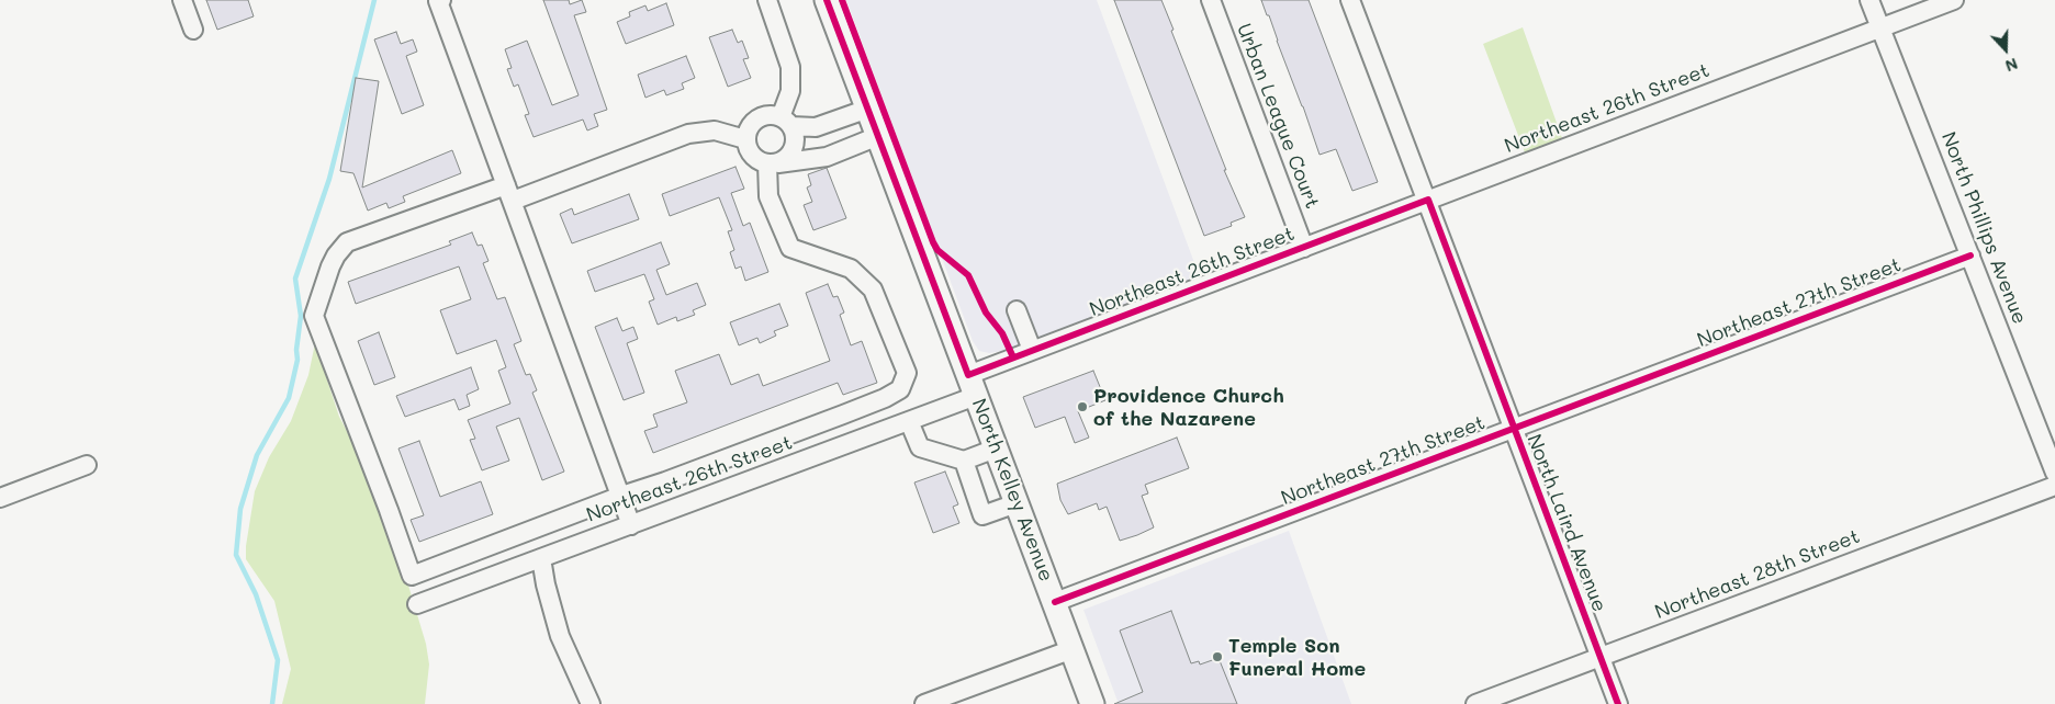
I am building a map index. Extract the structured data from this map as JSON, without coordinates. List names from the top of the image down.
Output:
{
  "streets": {
    "main road": ["North Kelley Avenue"],
    "street": [
      "Northeast 26th Street",
      "Urban League Court",
      "North Phillips Avenue",
      "Northeast 27th Street",
      "North Laird Avenue",
      "Northeast 28th Street"
    ]
  },
  "crossings": [
    ["Northeast 26th Street", "Urban League Court"],
    ["Northeast 26th Street", "North Phillips Avenue"],
    ["Northeast 26th Street", "North Kelley Avenue"],
    ["Northeast 26th Street", "North Laird Avenue"],
    ["North Phillips Avenue", "Northeast 27th Street"],
    ["Northeast 27th Street", "North Kelley Avenue"],
    ["Northeast 27th Street", "North Laird Avenue"],
    ["North Laird Avenue", "Northeast 28th Street"]
  ],
  "places": ["Providence Church of the Nazarene", "Temple Son Funeral Home"],
  "north": "bottom"
}
